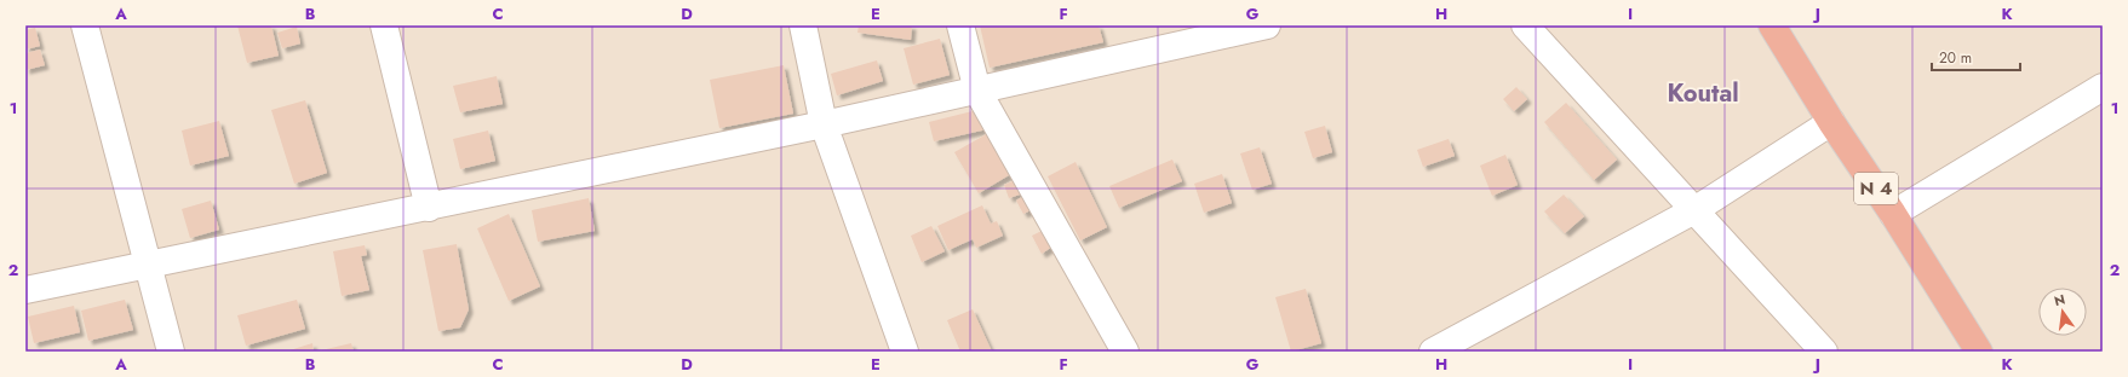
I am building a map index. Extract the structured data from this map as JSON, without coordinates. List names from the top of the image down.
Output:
{
  "streets": {
    "highway": ["N 4"]
  },
  "districts": ["Koutal"],
  "scale_bar": "20 m",
  "north": "top",
  "grid": {
    "columns": [
      "A",
      "B",
      "C",
      "D",
      "E",
      "F",
      "G",
      "H",
      "I",
      "J",
      "K"
    ],
    "rows": ["1", "2"]
  }
}
